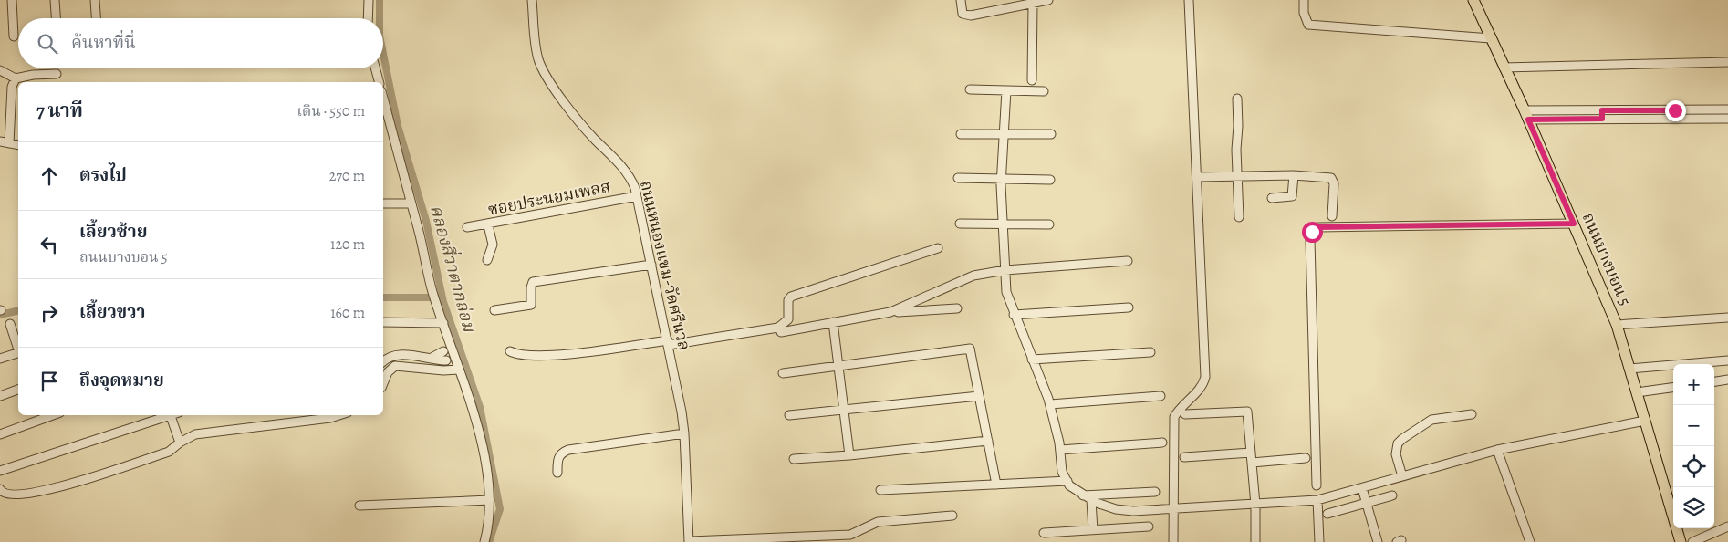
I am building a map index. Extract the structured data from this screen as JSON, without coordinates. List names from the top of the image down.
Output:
{
  "streets": {
    "main road": ["ถนนบางบอน 5"],
    "street": ["ซอยประนอมเพลส", "ถนนหนองแขม-วัดศรีนวล"]
  },
  "crossings": [
    ["ซอยประนอมเพลส", "ถนนหนองแขม-วัดศรีนวล"]
  ],
  "water": ["คลองสี่วาตากล่อม"],
  "page": {
    "search": "ค้นหาที่นี่",
    "heading": ["7 นาที", "เดิน · 550 m"],
    "list": [
      ["ตรงไป", "270 m"],
      ["เลี้ยวซ้าย", "ถนนบางบอน 5", "120 m"],
      ["เลี้ยวขวา", "160 m"],
      "ถึงจุดหมาย"
    ],
    "map_buttons": ["+", "−"]
  }
}
